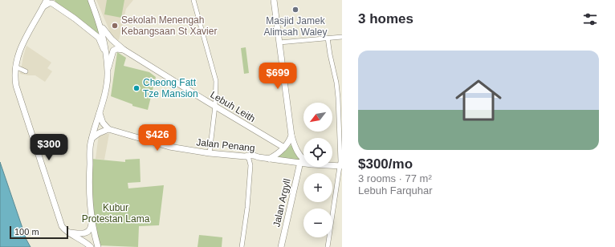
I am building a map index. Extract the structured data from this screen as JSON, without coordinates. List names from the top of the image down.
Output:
{
  "streets": {
    "main road": ["Lebuh Leith", "Jalan Penang", "Jalan Argyll"]
  },
  "crossings": [
    ["Jalan Penang", "Jalan Argyll"]
  ],
  "parks": ["Kubur Protestan Lama"],
  "places": ["Masjid Jamek Alimsah Waley", "Sekolah Menengah Kebangsaan St Xavier", "Cheong Fatt Tze Mansion"],
  "scale_bar": "100 m",
  "north": "bottom left",
  "page": {
    "heading": "3 homes",
    "list": [
      {
        "name": "$300/mo",
        "note": "3 rooms · 77 m² · Lebuh Farquhar"
      }
    ],
    "price": ["$699", "$426", "$300"],
    "map_buttons": ["+", "−"],
    "scale": "100 m"
  }
}
